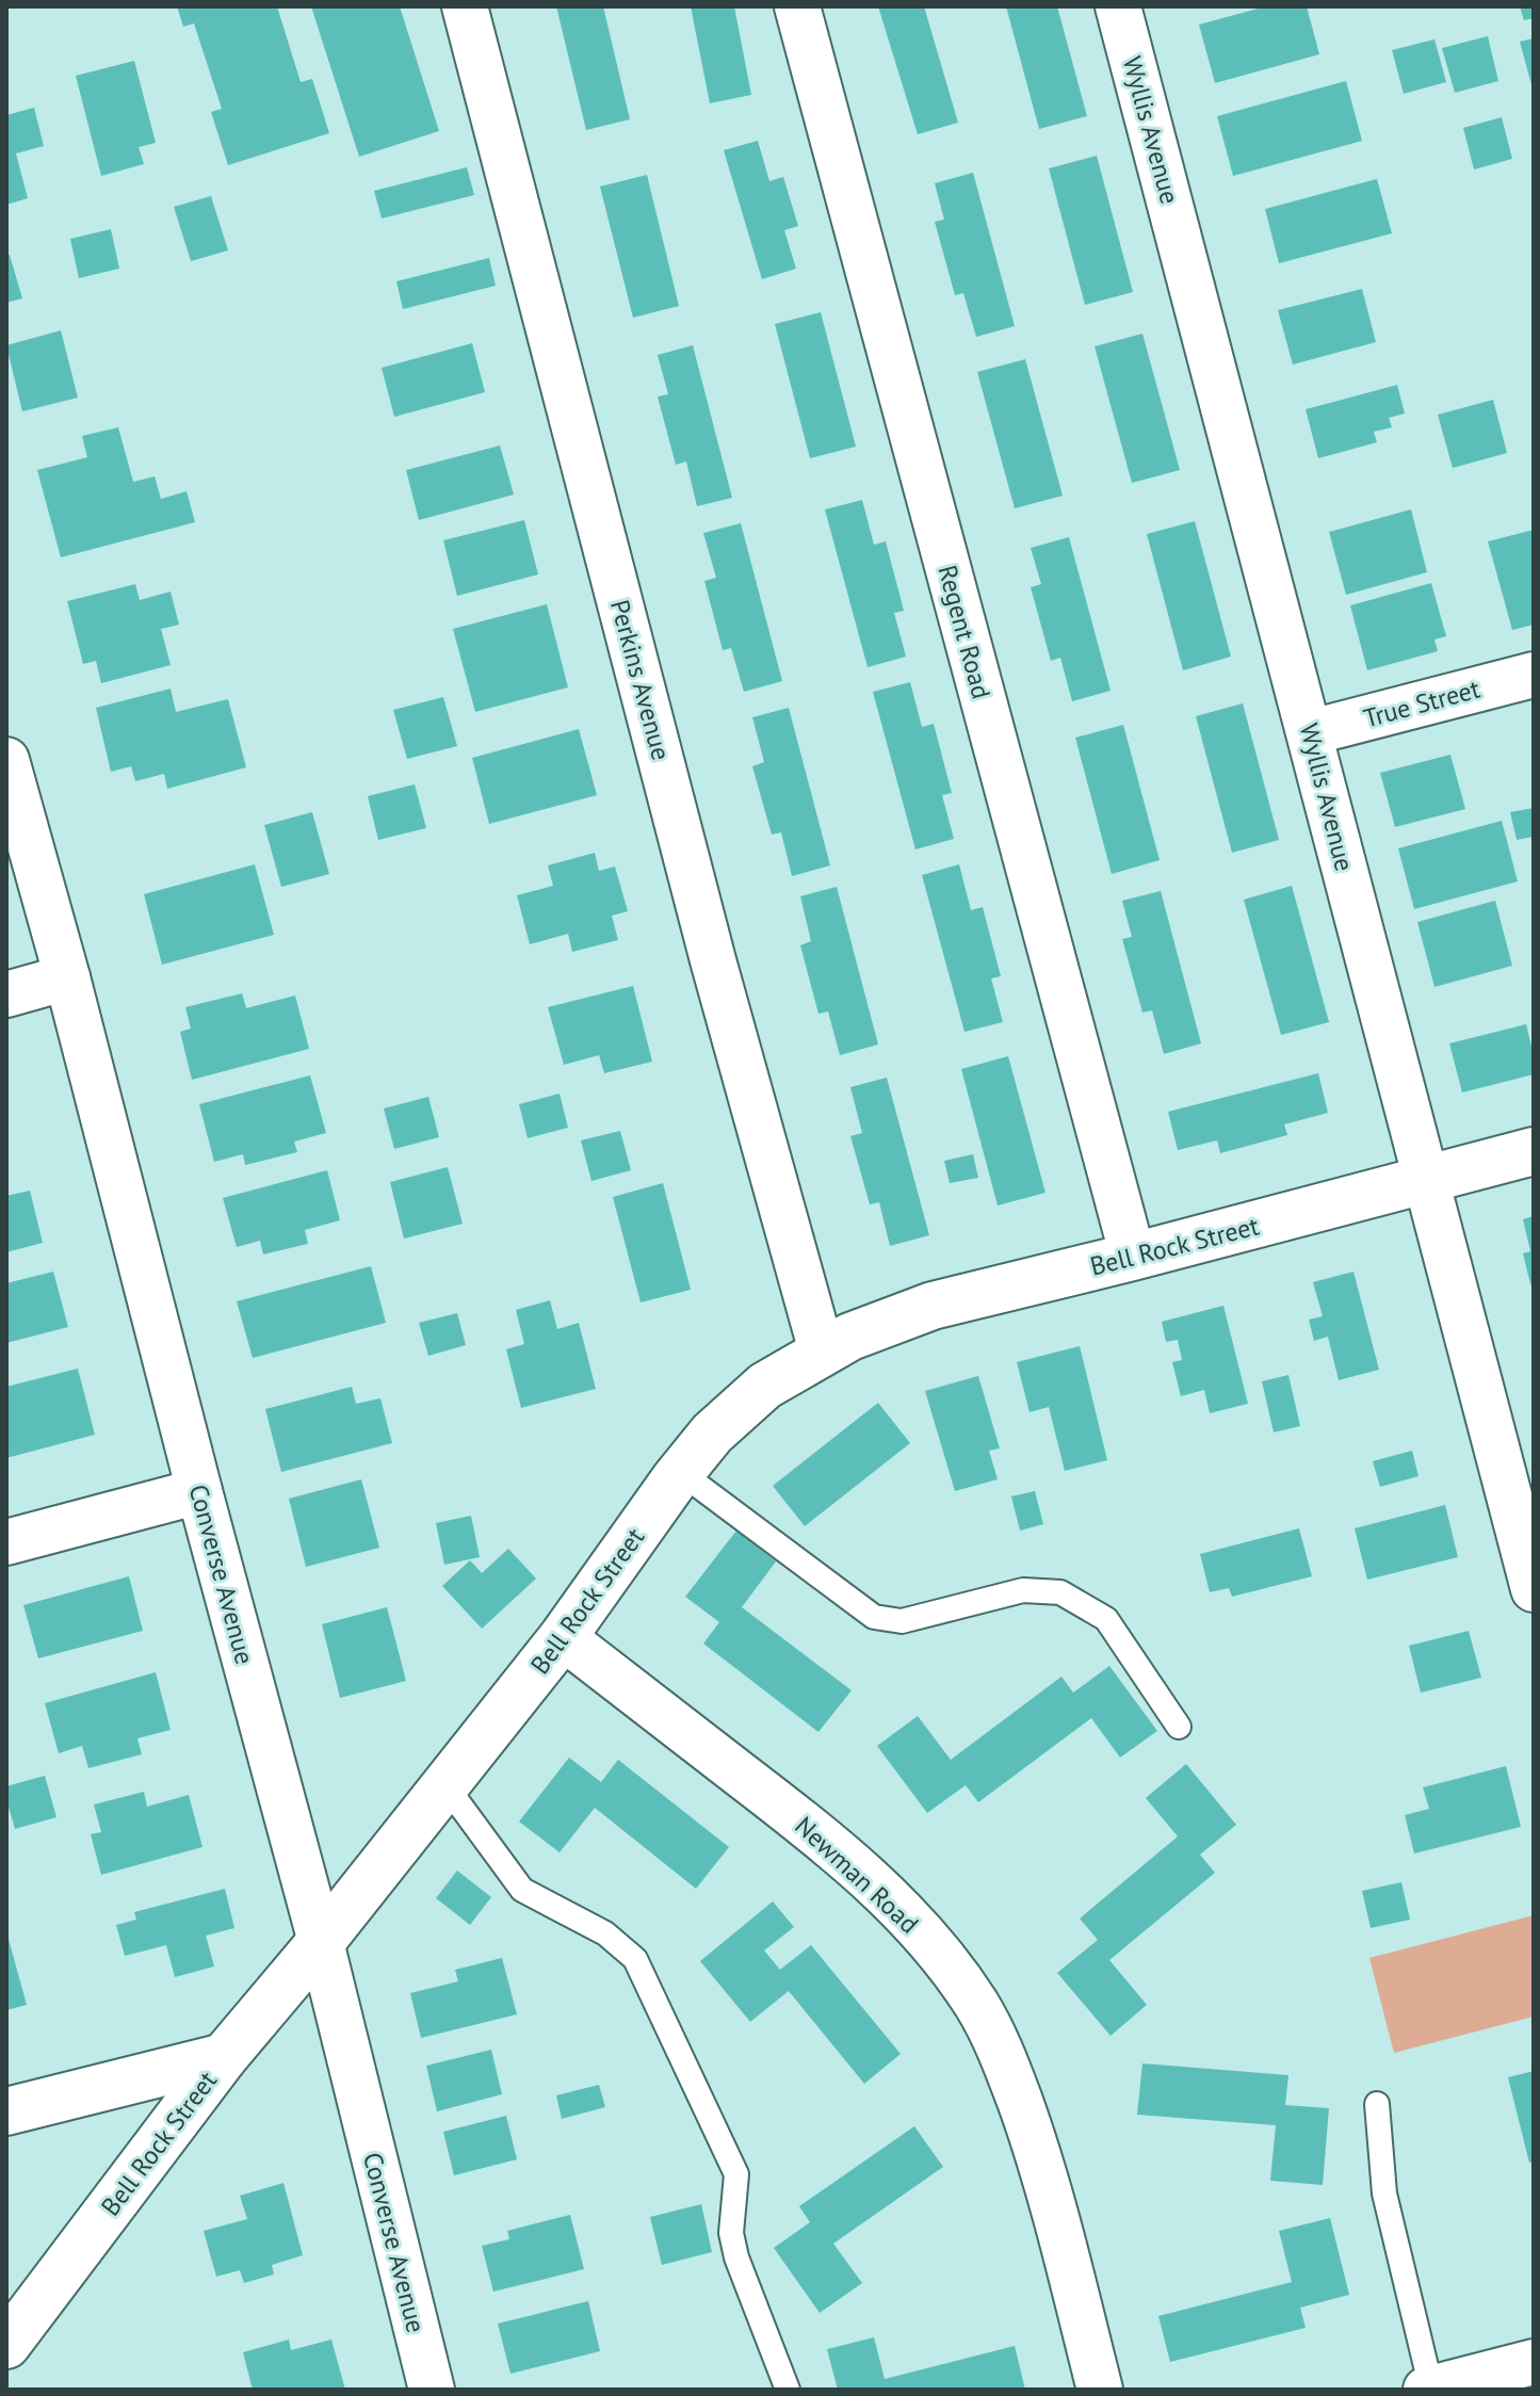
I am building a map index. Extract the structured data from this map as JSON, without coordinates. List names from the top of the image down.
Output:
{
  "streets": {
    "street": [
      "Wyllis Avenue",
      "Regent Road",
      "Perkins Avenue",
      "True Street",
      "Bell Rock Street",
      "Converse Avenue",
      "Newman Road"
    ]
  },
  "crossings": [
    ["Wyllis Avenue", "True Street"],
    ["Wyllis Avenue", "Bell Rock Street"],
    ["Regent Road", "Bell Rock Street"],
    ["Perkins Avenue", "Bell Rock Street"],
    ["Bell Rock Street", "Converse Avenue"],
    ["Bell Rock Street", "Newman Road"]
  ]
}
